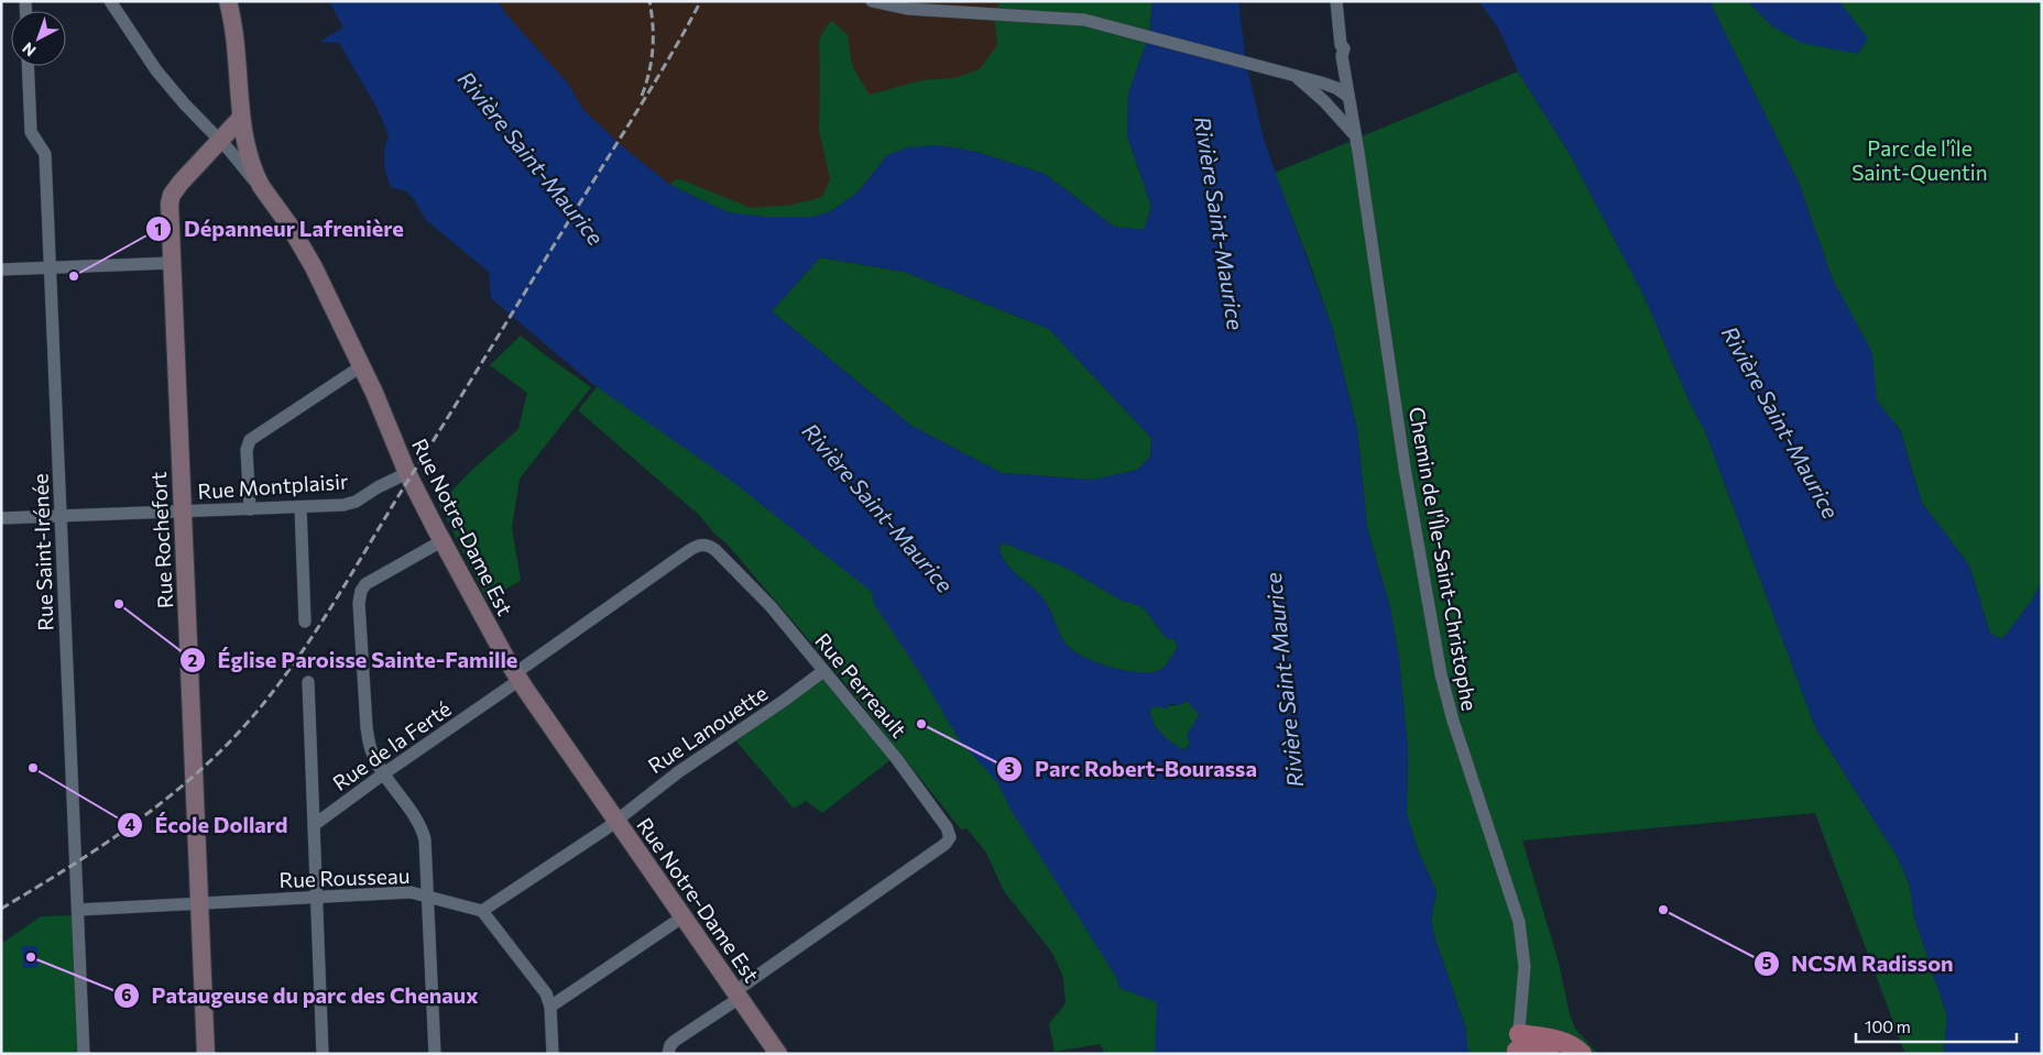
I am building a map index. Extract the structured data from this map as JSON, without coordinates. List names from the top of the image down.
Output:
{
  "streets": {
    "street": [
      "Rue Montplaisir",
      "Rue Notre-Dame Est",
      "Rue Rochefort",
      "Rue Saint-Irénée",
      "Chemin de l'Île-Saint-Christophe",
      "Rue Perreault",
      "Rue Lanouette",
      "Rue de la Ferté",
      "Rue Rousseau"
    ]
  },
  "crossings": [
    ["Rue Montplaisir", "Rue Notre-Dame Est"],
    ["Rue Montplaisir", "Rue Rochefort"],
    ["Rue Montplaisir", "Rue Saint-Irénée"],
    ["Rue Notre-Dame Est", "Rue Rochefort"],
    ["Rue Notre-Dame Est", "Rue Perreault"],
    ["Rue Notre-Dame Est", "Rue Lanouette"],
    ["Rue Notre-Dame Est", "Rue de la Ferté"],
    ["Rue Rochefort", "Rue Rousseau"],
    ["Rue Saint-Irénée", "Rue Rousseau"],
    ["Rue Perreault", "Rue Lanouette"],
    ["Rue Perreault", "Rue de la Ferté"]
  ],
  "water": ["Rivière Saint-Maurice"],
  "parks": ["Parc de l'île Saint-Quentin"],
  "places": [
    "Dépanneur Lafrenière",
    "Église Paroisse Sainte-Famille",
    "Parc Robert-Bourassa",
    "École Dollard",
    "NCSM Radisson",
    "Pataugeuse du parc des Chenaux"
  ],
  "scale_bar": "100 m",
  "north": "bottom left"
}
